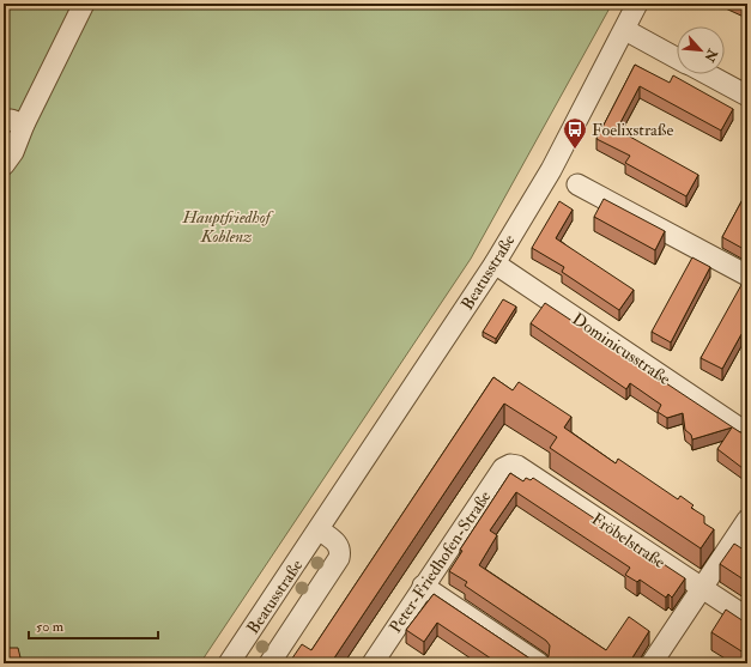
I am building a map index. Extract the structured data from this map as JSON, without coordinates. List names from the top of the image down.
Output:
{
  "streets": {
    "street": [
      "Beatusstraße",
      "Dominicusstraße",
      "Fröbelstraße",
      "Peter-Friedhofen-Straße"
    ]
  },
  "crossings": [
    ["Beatusstraße", "Dominicusstraße"],
    ["Fröbelstraße", "Peter-Friedhofen-Straße"]
  ],
  "parks": ["Hauptfriedhof Koblenz"],
  "places": {
    "bus stop": ["Foelixstraße"]
  },
  "scale_bar": "50 m",
  "north": "bottom right"
}
